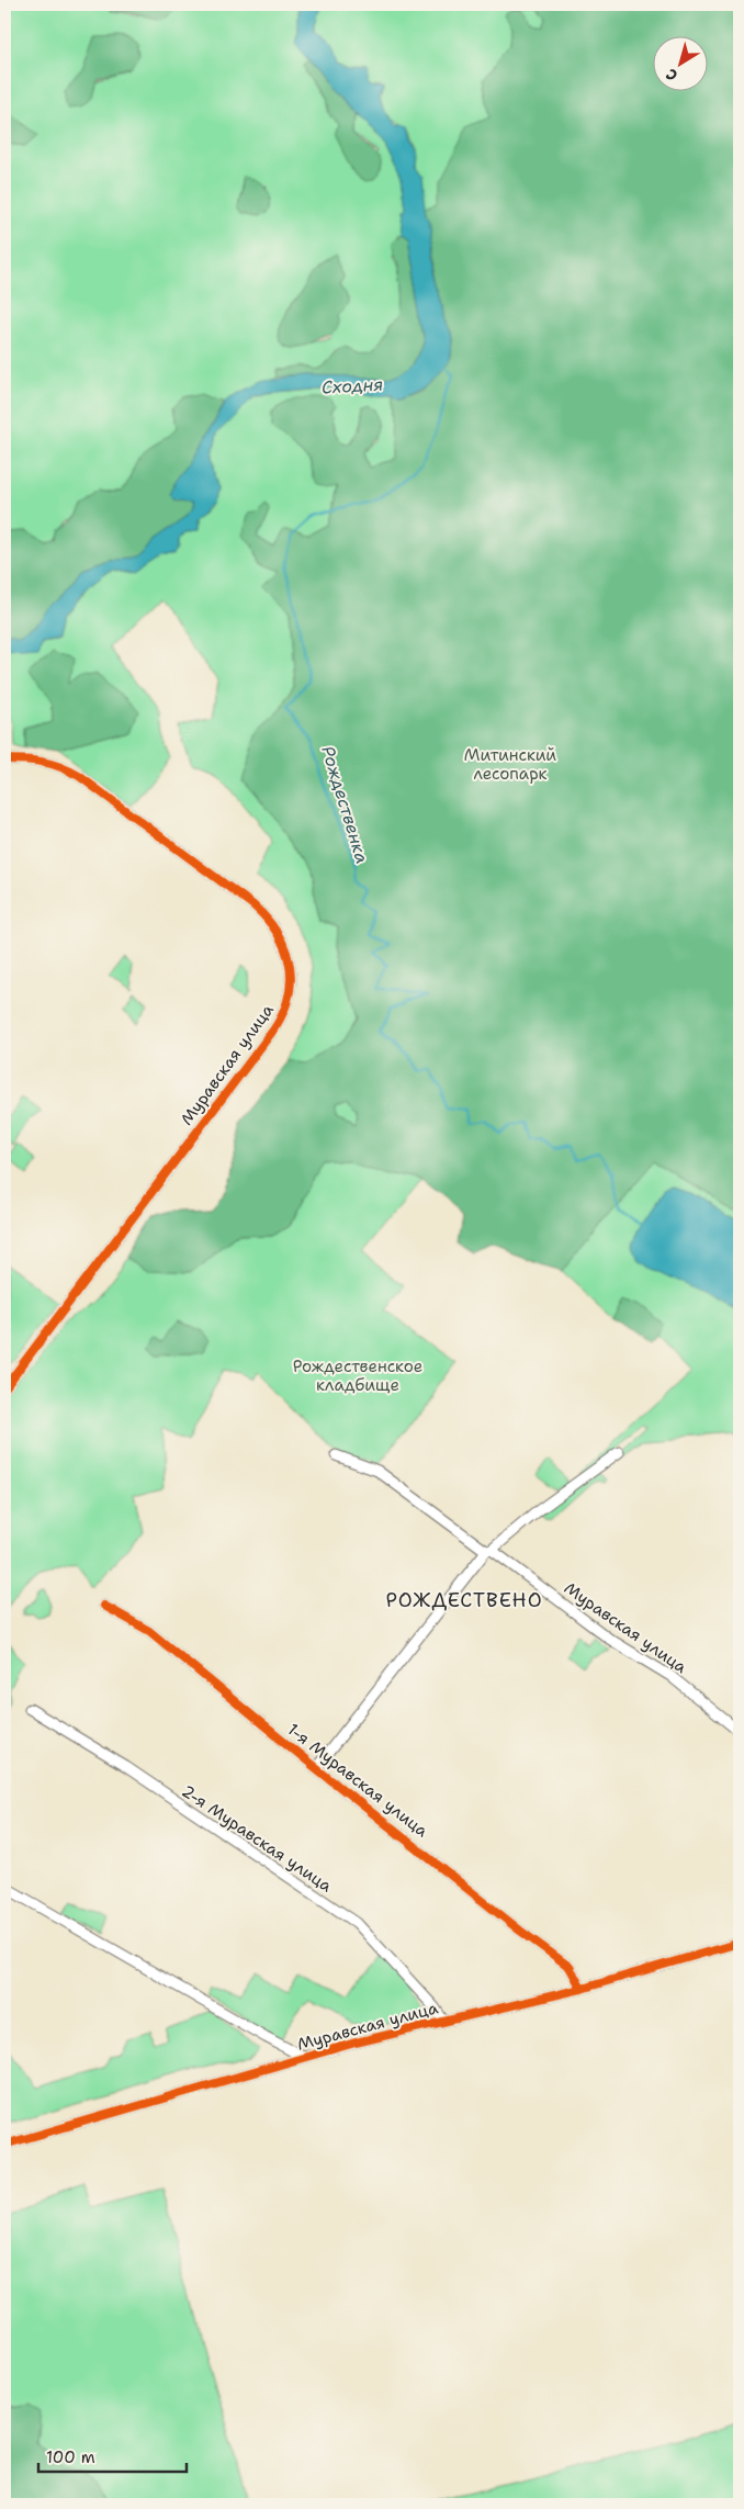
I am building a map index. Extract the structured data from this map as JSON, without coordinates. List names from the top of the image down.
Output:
{
  "streets": {
    "street": ["Муравская улица", "1-я Муравская улица", "2-я Муравская улица"]
  },
  "crossings": [
    ["Муравская улица", "1-я Муравская улица"],
    ["Муравская улица", "2-я Муравская улица"]
  ],
  "districts": ["РОЖДЕСТВЕНО"],
  "water": ["Сходня", "Рождественка"],
  "parks": ["Митинский лесопарк", "Рождественское кладбище"],
  "scale_bar": "100 m",
  "north": "bottom left"
}
